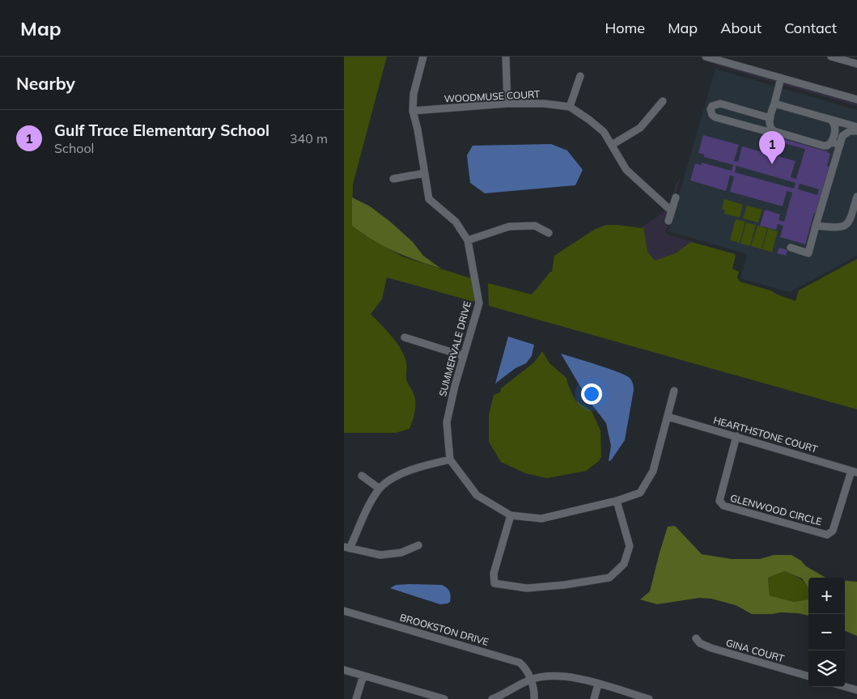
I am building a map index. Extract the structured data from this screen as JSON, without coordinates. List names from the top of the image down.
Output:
{
  "streets": {
    "street": [
      "WOODMUSE COURT",
      "SUMMERVALE DRIVE",
      "HEARTHSTONE COURT",
      "GLENWOOD CIRCLE",
      "BROOKSTON DRIVE",
      "GINA COURT"
    ]
  },
  "crossings": [
    ["WOODMUSE COURT", "SUMMERVALE DRIVE"],
    ["HEARTHSTONE COURT", "GLENWOOD CIRCLE"]
  ],
  "page": {
    "header": "Map",
    "nav": [
      "Home",
      "Map",
      "About",
      "Contact"
    ],
    "heading": "Nearby",
    "list": [
      {
        "mark": "1",
        "name": "Gulf Trace Elementary School",
        "note": "School",
        "value": "340 m"
      }
    ],
    "pins": "1",
    "map_buttons": ["+", "−"]
  }
}
